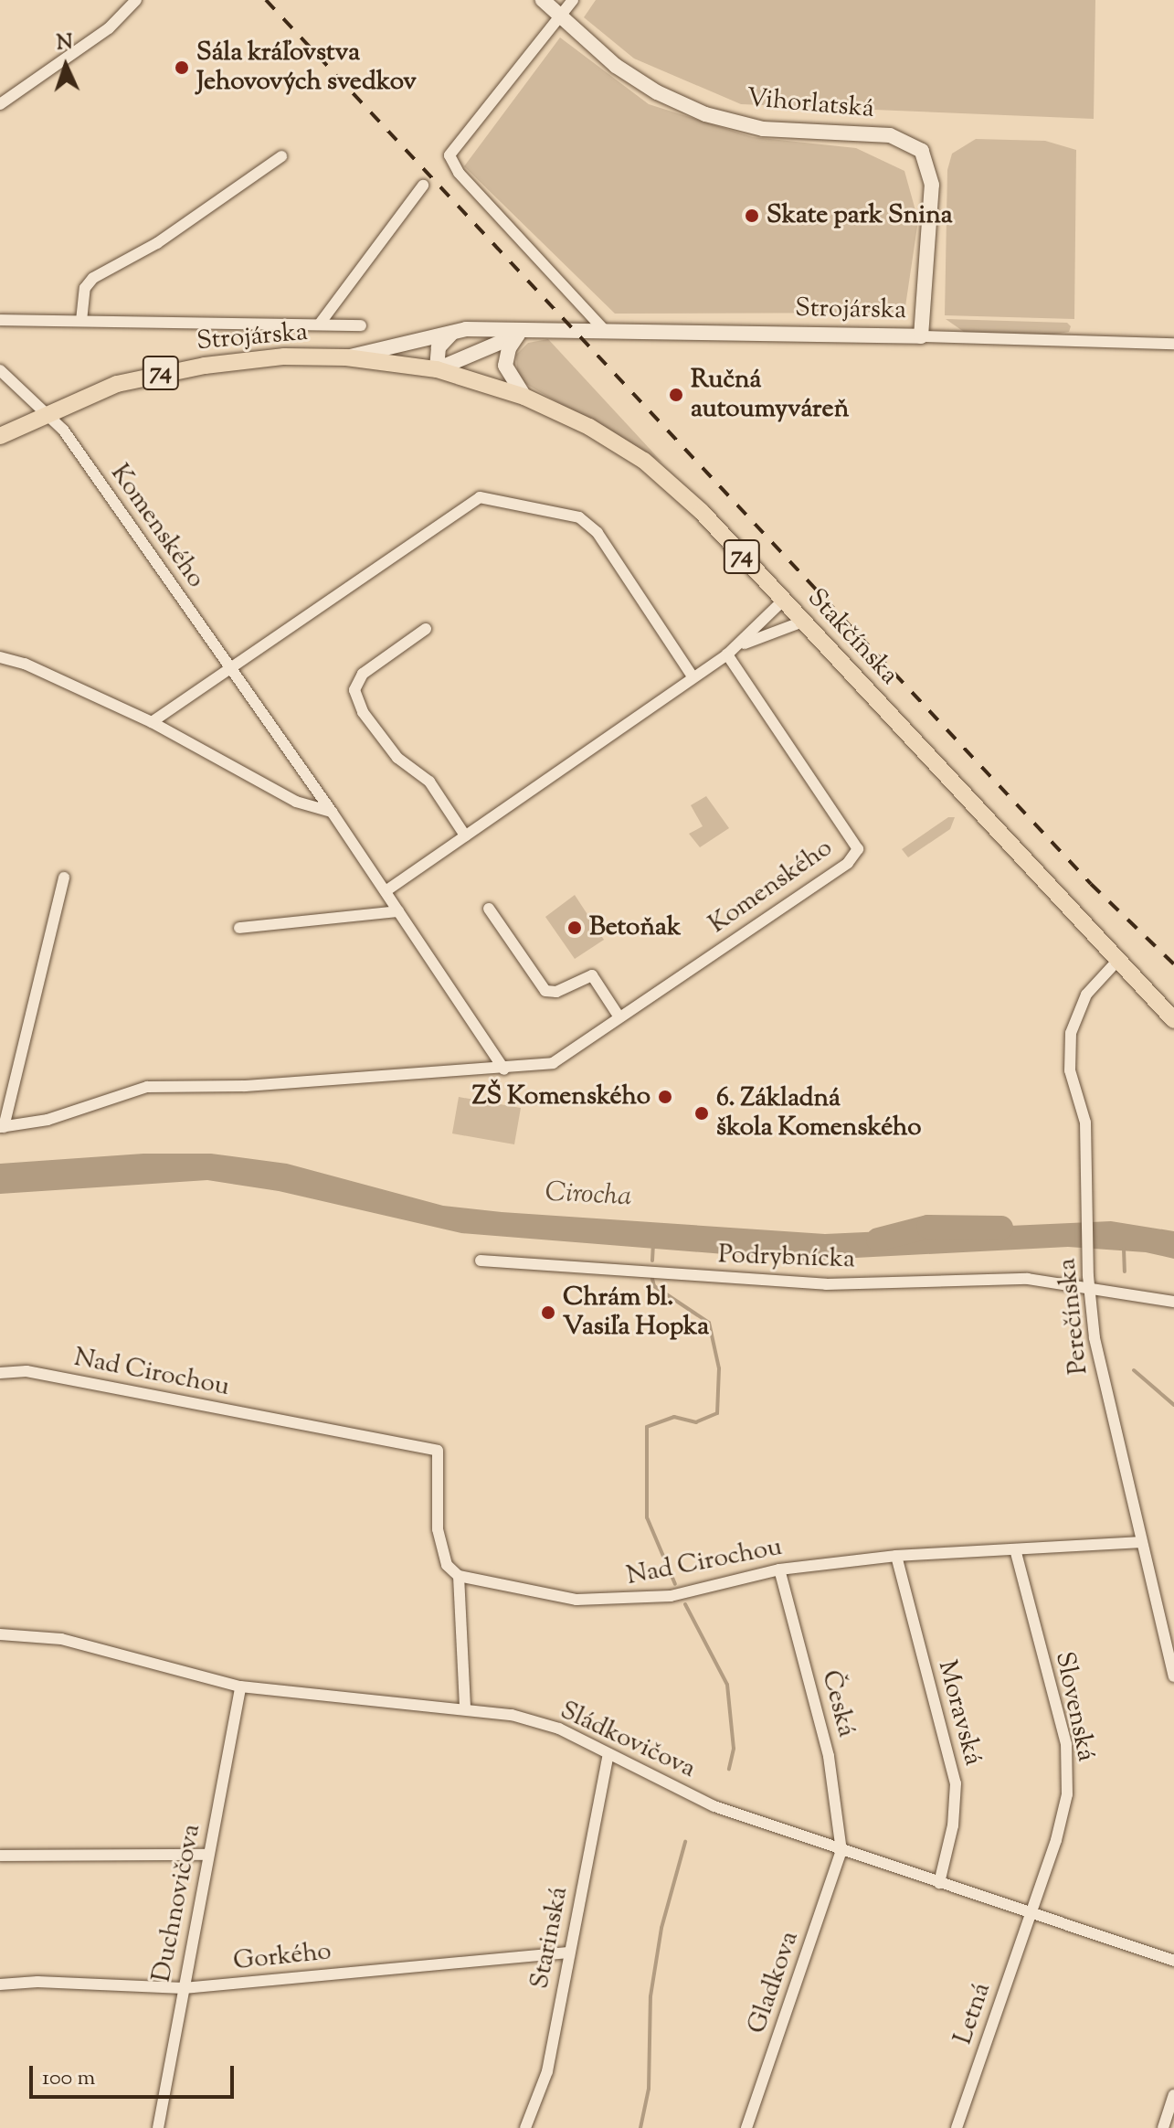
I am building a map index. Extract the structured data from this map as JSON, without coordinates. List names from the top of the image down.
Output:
{
  "streets": {
    "main road": [
      "Vihorlatská",
      "Strojárska",
      "74",
      "Stakčínska"
    ],
    "street": [
      "Komenského",
      "Podrybnícka",
      "Perečínska",
      "Nad Cirochou",
      "Česká",
      "Slovenská",
      "Moravská",
      "Sládkovičova",
      "Duchnovičova",
      "Starinská",
      "Gorkého",
      "Gladkova",
      "Letná"
    ]
  },
  "crossings": [
    ["Vihorlatská", "Strojárska"],
    ["Strojárska", "Komenského"],
    ["Strojárska", "Stakčínska"],
    ["Stakčínska", "Perečínska"],
    ["Podrybnícka", "Perečínska"],
    ["Perečínska", "Nad Cirochou"],
    ["Nad Cirochou", "Česká"],
    ["Nad Cirochou", "Slovenská"],
    ["Nad Cirochou", "Moravská"],
    ["Česká", "Sládkovičova"],
    ["Česká", "Gladkova"],
    ["Slovenská", "Sládkovičova"],
    ["Slovenská", "Letná"],
    ["Moravská", "Sládkovičova"],
    ["Sládkovičova", "Duchnovičova"],
    ["Sládkovičova", "Starinská"],
    ["Sládkovičova", "Gladkova"],
    ["Sládkovičova", "Letná"],
    ["Duchnovičova", "Gorkého"],
    ["Starinská", "Gorkého"]
  ],
  "water": ["Cirocha"],
  "places": [
    "Sála kráľovstva Jehovových svedkov",
    "Skate park Snina",
    "Ručná autoumyváreň",
    "Betoňak",
    "ZŠ Komenského",
    "6. Základná škola Komenského",
    "Chrám bl. Vasiľa Hopka"
  ],
  "scale_bar": "100 m",
  "north": "top"
}
